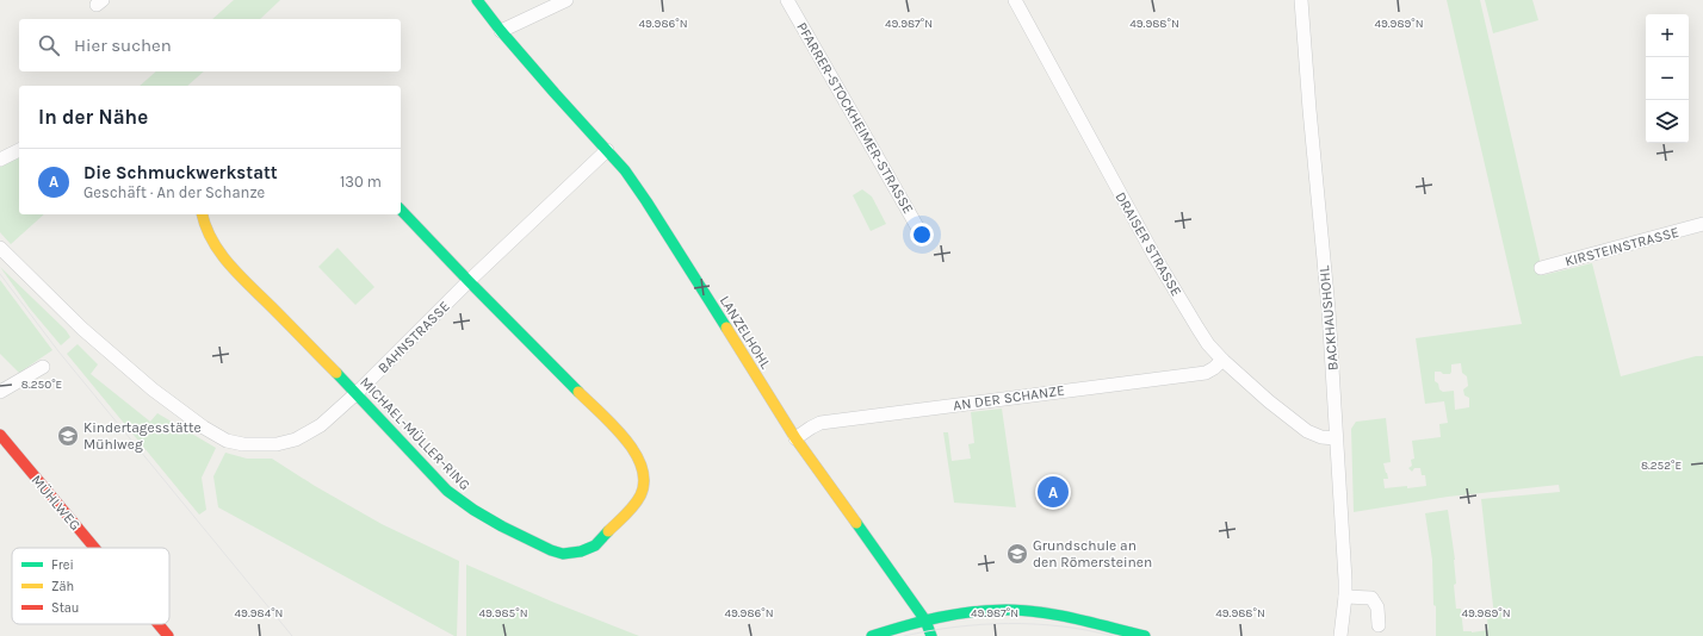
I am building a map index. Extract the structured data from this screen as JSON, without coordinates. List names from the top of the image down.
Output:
{
  "streets": {
    "street": [
      "PFARRER-STOCKHEIMER-STRASSE",
      "DRAISER STRASSE",
      "KIRSTEINSTRASSE",
      "BACKHAUSHOHL",
      "LANZELHOHL",
      "BAHNSTRASSE",
      "AN DER SCHANZE",
      "MICHAEL-MÜLLER-RING",
      "MÜHLWEG"
    ]
  },
  "crossings": [
    ["DRAISER STRASSE", "BACKHAUSHOHL"],
    ["DRAISER STRASSE", "AN DER SCHANZE"],
    ["LANZELHOHL", "BAHNSTRASSE"],
    ["LANZELHOHL", "AN DER SCHANZE"],
    ["BAHNSTRASSE", "MICHAEL-MÜLLER-RING"]
  ],
  "places": {
    "school or university": ["Kindertagesstätte Mühlweg", "Grundschule an den Römersteinen"]
  },
  "legend": ["Frei", "Zäh", "Stau"],
  "page": {
    "map_buttons": ["+", "−"],
    "search": "Hier suchen",
    "heading": "In der Nähe",
    "list": [
      {
        "mark": "A",
        "name": "Die Schmuckwerkstatt",
        "note": "Geschäft · An der Schanze",
        "value": "130 m"
      }
    ],
    "pins": "A"
  },
  "coordinates": [
    "49.986°N",
    "49.987°N",
    "49.988°N",
    "49.989°N",
    "8.250°E",
    "8.252°E",
    "49.984°N",
    "49.985°N"
  ]
}
